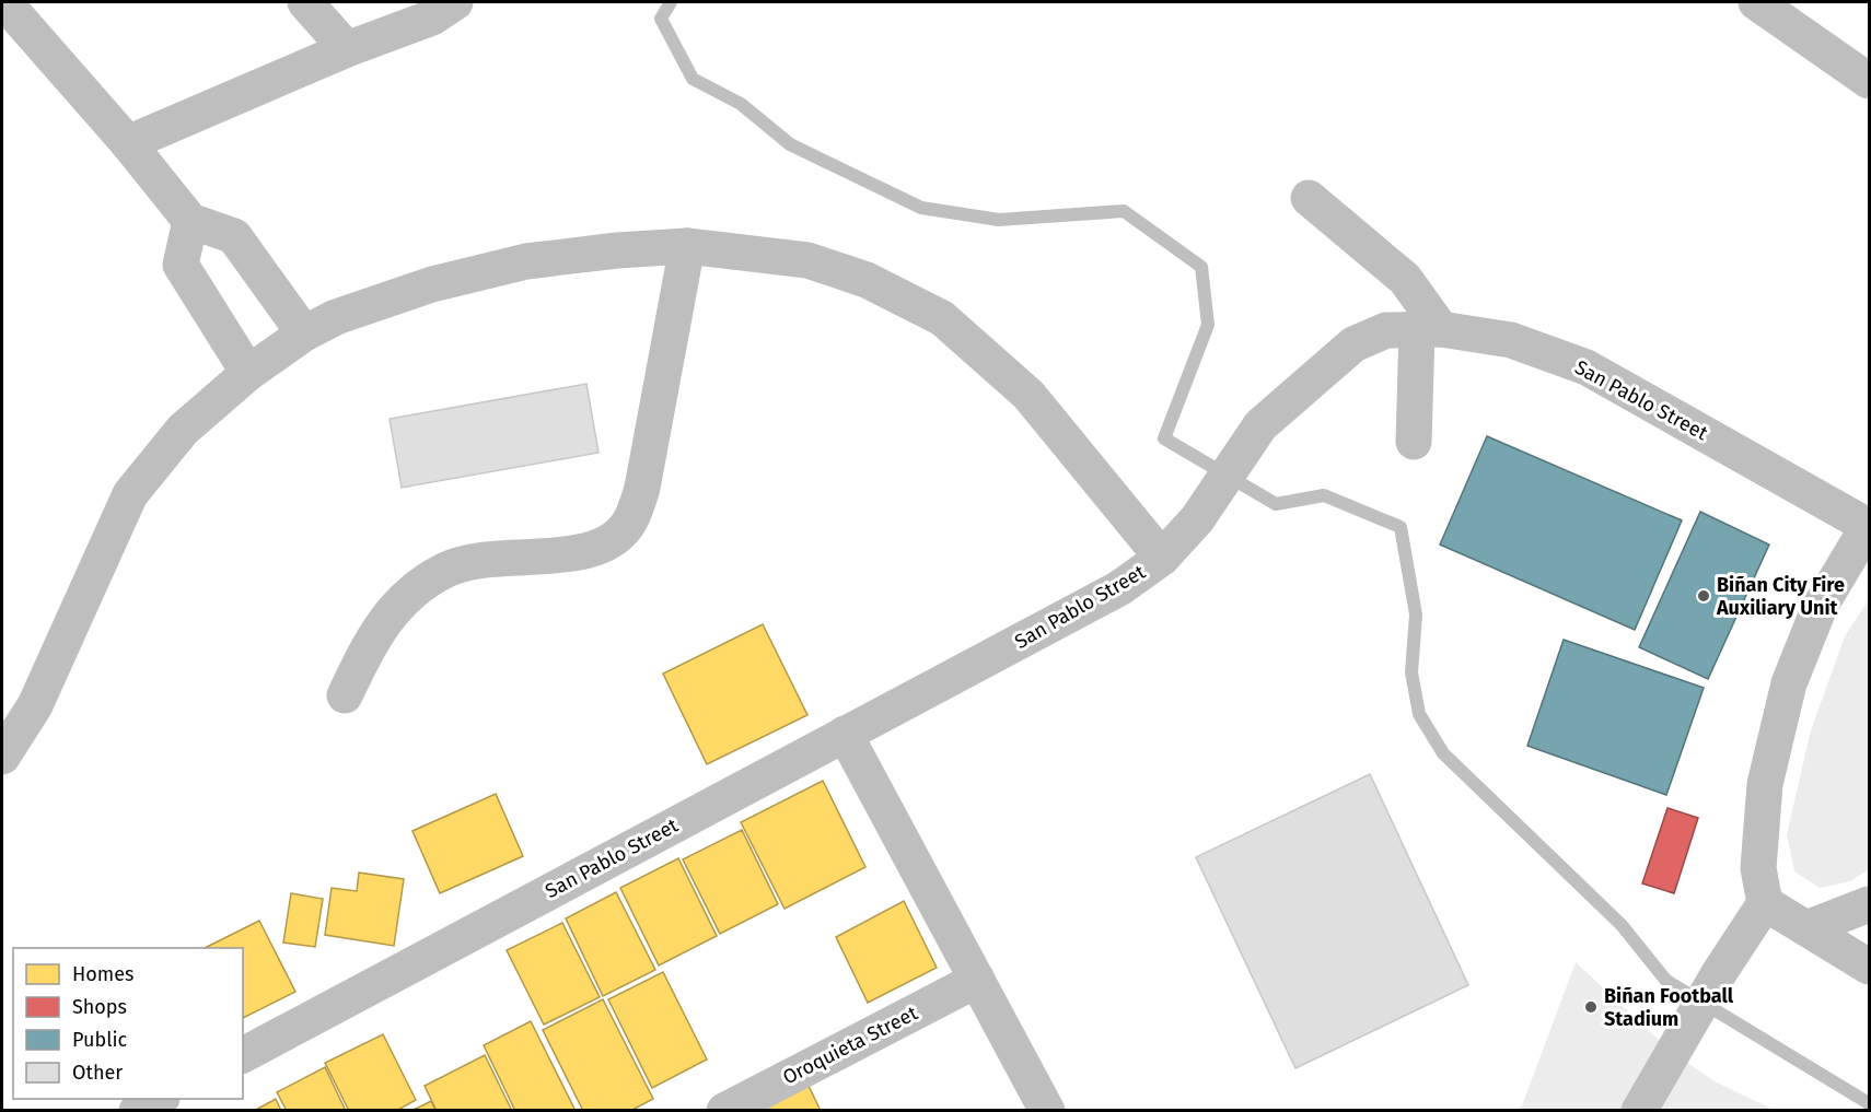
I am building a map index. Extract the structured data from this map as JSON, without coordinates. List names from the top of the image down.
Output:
{
  "streets": {
    "street": ["San Pablo Street", "Oroquieta Street"]
  },
  "places": ["Biñan City Fire Auxiliary Unit", "Biñan Football Stadium"],
  "legend": [
    "Homes",
    "Shops",
    "Public",
    "Other"
  ]
}
